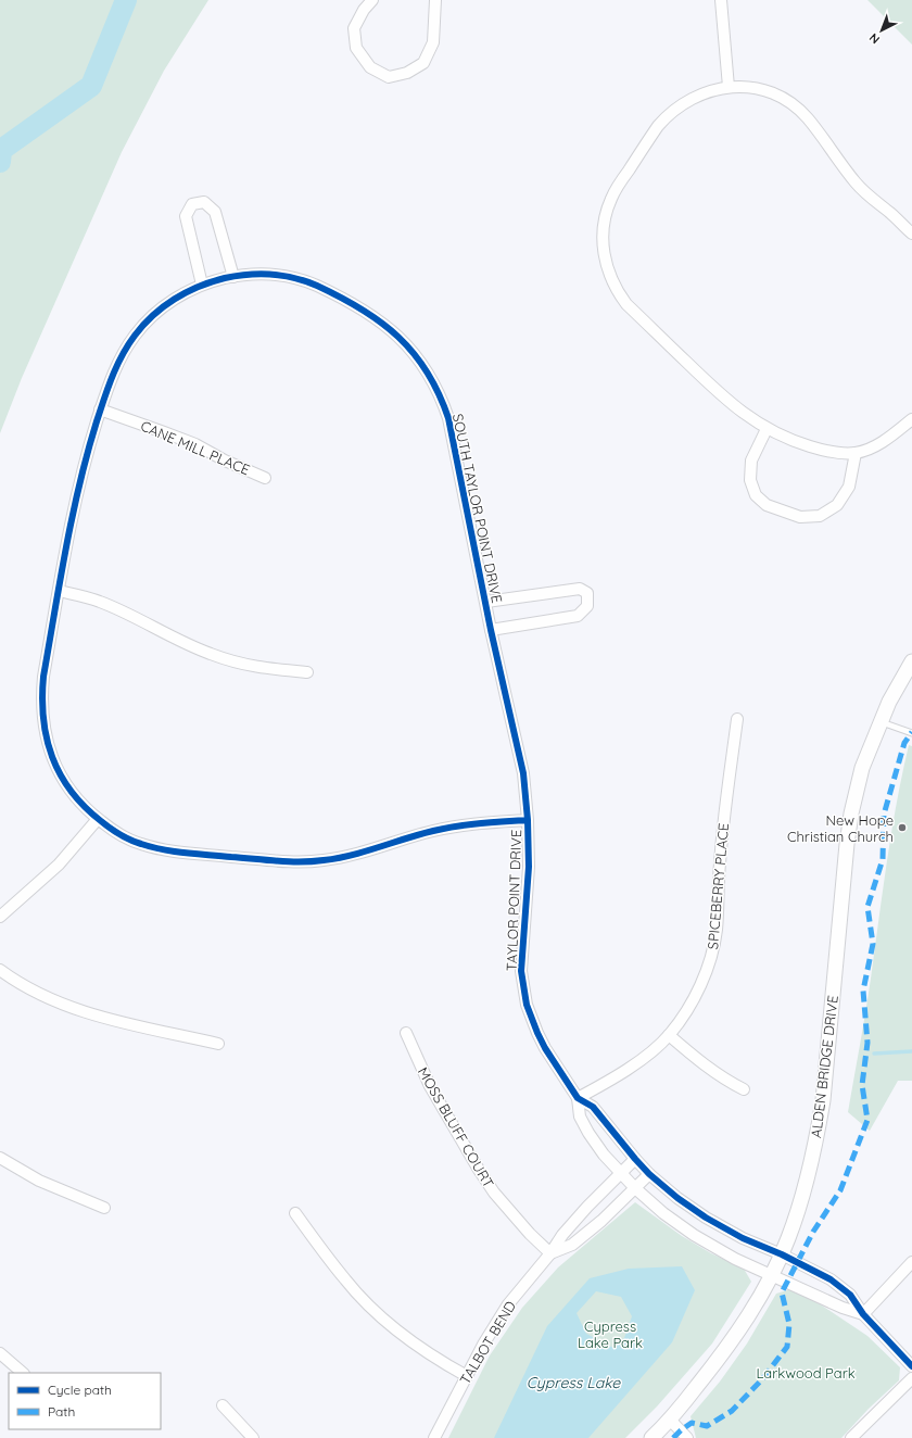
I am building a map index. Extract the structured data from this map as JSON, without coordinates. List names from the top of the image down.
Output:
{
  "streets": {
    "street": [
      "CANE MILL PLACE",
      "SOUTH TAYLOR POINT DRIVE",
      "SPICEBERRY PLACE",
      "TAYLOR POINT DRIVE",
      "ALDEN BRIDGE DRIVE",
      "MOSS BLUFF COURT",
      "TALBOT BEND"
    ]
  },
  "crossings": [
    ["CANE MILL PLACE", "SOUTH TAYLOR POINT DRIVE"],
    ["SOUTH TAYLOR POINT DRIVE", "TAYLOR POINT DRIVE"],
    ["SPICEBERRY PLACE", "TAYLOR POINT DRIVE"],
    ["TAYLOR POINT DRIVE", "ALDEN BRIDGE DRIVE"],
    ["TAYLOR POINT DRIVE", "TALBOT BEND"],
    ["MOSS BLUFF COURT", "TALBOT BEND"]
  ],
  "water": ["Cypress Lake"],
  "parks": ["Cypress Lake Park", "Larkwood Park"],
  "places": ["New Hope Christian Church"],
  "legend": ["Cycle path", "Path"],
  "north": "bottom left"
}
